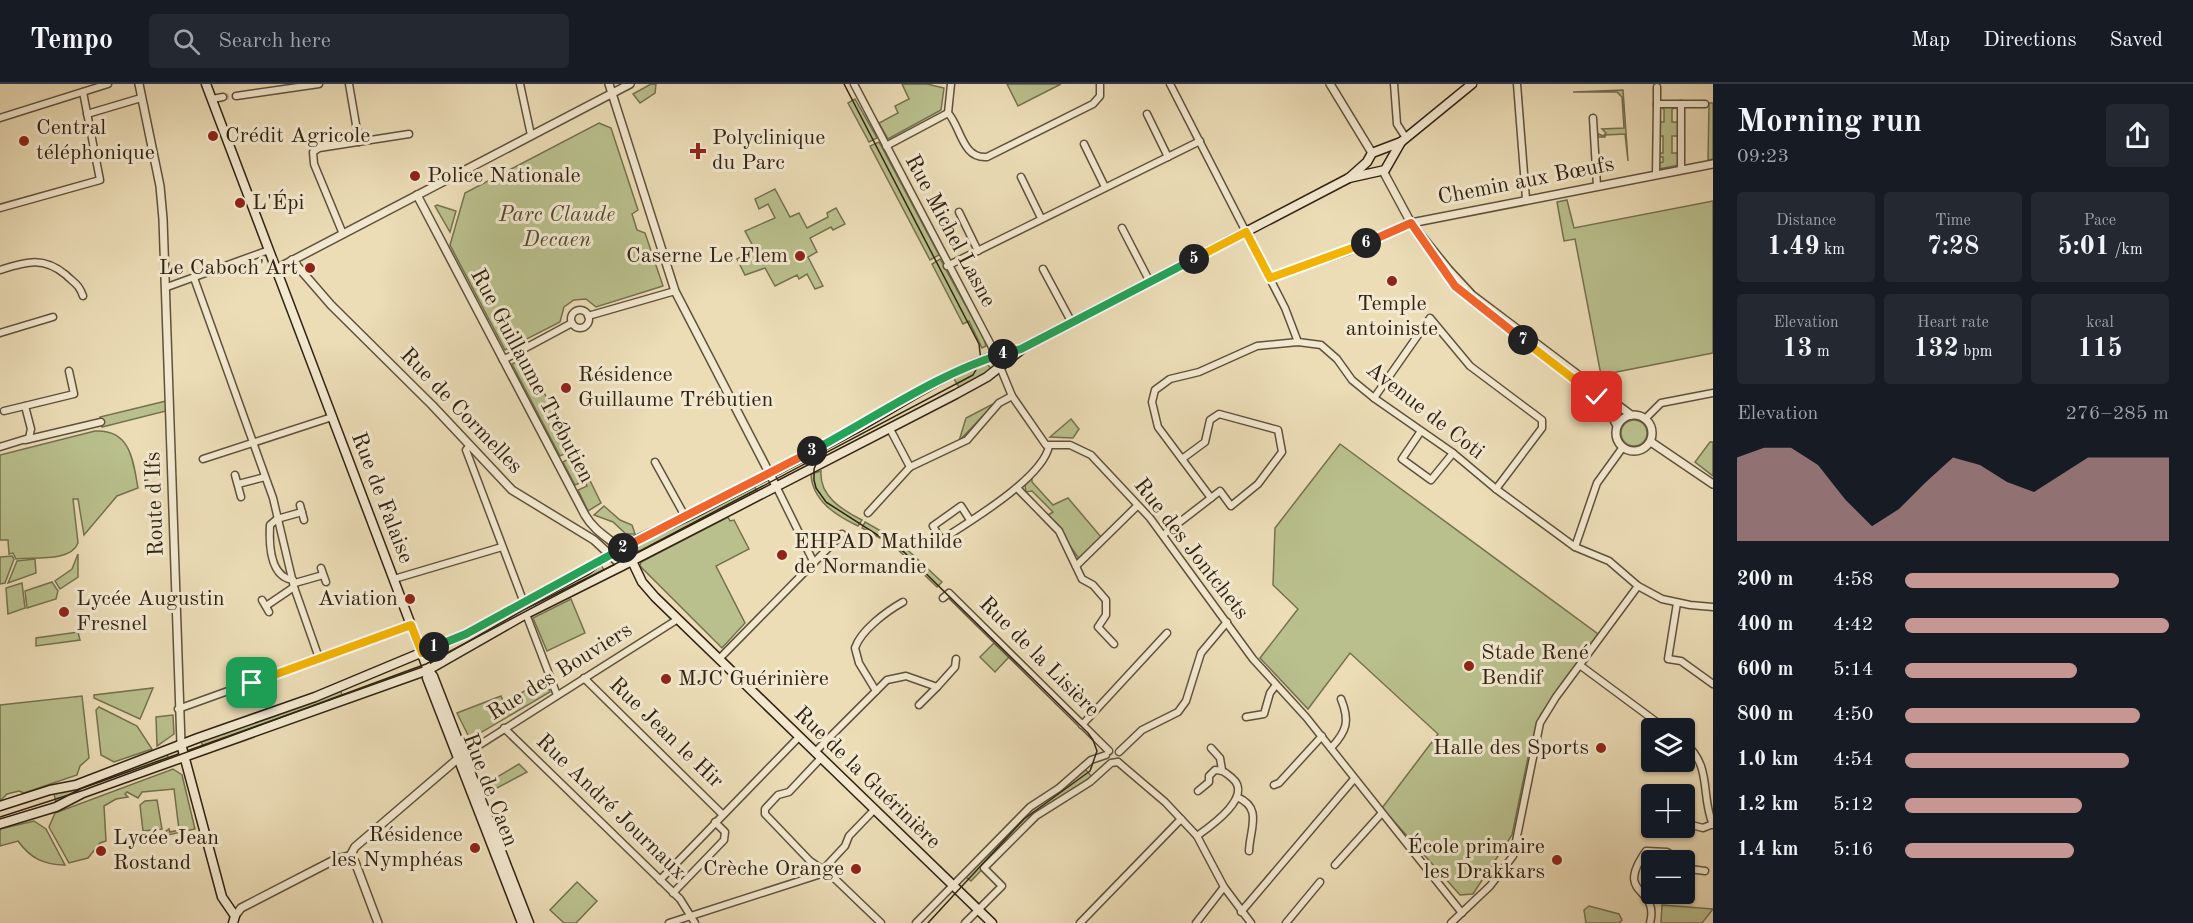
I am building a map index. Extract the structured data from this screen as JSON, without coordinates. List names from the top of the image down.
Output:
{
  "streets": {
    "main road": [
      "Rue de Falaise",
      "Route d'Ifs",
      "Rue de la Guérinière",
      "Rue de Caen"
    ],
    "street": [
      "Chemin aux Bœufs",
      "Rue Michel Lasne",
      "Rue Guillaume Trébutien",
      "Rue de Cormelles",
      "Avenue de Coti",
      "Rue des Jontchets",
      "Rue de la Lisière",
      "Rue des Bouviers",
      "Rue Jean le Hir",
      "Rue André Journaux"
    ]
  },
  "crossings": [
    ["Rue Guillaume Trébutien", "Rue de la Guérinière"],
    ["Rue de Cormelles", "Rue de la Guérinière"],
    ["Rue de Falaise", "Rue de Caen"],
    ["Rue des Bouviers", "Rue Jean le Hir"],
    ["Rue des Bouviers", "Rue de la Guérinière"],
    ["Rue des Bouviers", "Rue de Caen"],
    ["Rue des Bouviers", "Rue André Journaux"]
  ],
  "parks": ["Parc Claude Decaen"],
  "places": {
    "other": [
      "Crédit Agricole",
      "Central téléphonique",
      "Police Nationale",
      "L'Épi",
      "Caserne Le Flem",
      "Le Caboch'Art",
      "Temple antoiniste",
      "Résidence Guillaume Trébutien",
      "EHPAD Mathilde de Normandie",
      "Aviation",
      "Lycée Augustin Fresnel",
      "Stade René Bendif",
      "MJC Guérinière",
      "Halle des Sports",
      "Résidence les Nymphéas",
      "Lycée Jean Rostand",
      "École primaire les Drakkars",
      "Crèche Orange"
    ],
    "health": ["Polyclinique du Parc"]
  },
  "page": {
    "header": "Tempo",
    "search": "Search here",
    "nav": ["Map", "Directions", "Saved"],
    "heading": ["Morning run", "09:23"],
    "stats": [
      ["Distance", "1.49 km"],
      ["Time", "7:28"],
      ["Pace", "5:01 /km"],
      ["Elevation", "13 m"],
      ["Heart rate", "132 bpm"],
      ["kcal", "115"]
    ],
    "pins": [
      "6",
      "5",
      "7",
      "4",
      "3",
      "2",
      "1"
    ],
    "chart": ["Elevation", "276–285 m"],
    "list": [
      {
        "name": "200 m",
        "note": "4:58"
      },
      {
        "name": "400 m",
        "note": "4:42"
      },
      {
        "name": "600 m",
        "note": "5:14"
      },
      {
        "name": "800 m",
        "note": "4:50"
      },
      {
        "name": "1.0 km",
        "note": "4:54"
      },
      {
        "name": "1.2 km",
        "note": "5:12"
      },
      {
        "name": "1.4 km",
        "note": "5:16"
      }
    ],
    "map_buttons": ["+", "−"]
  }
}
